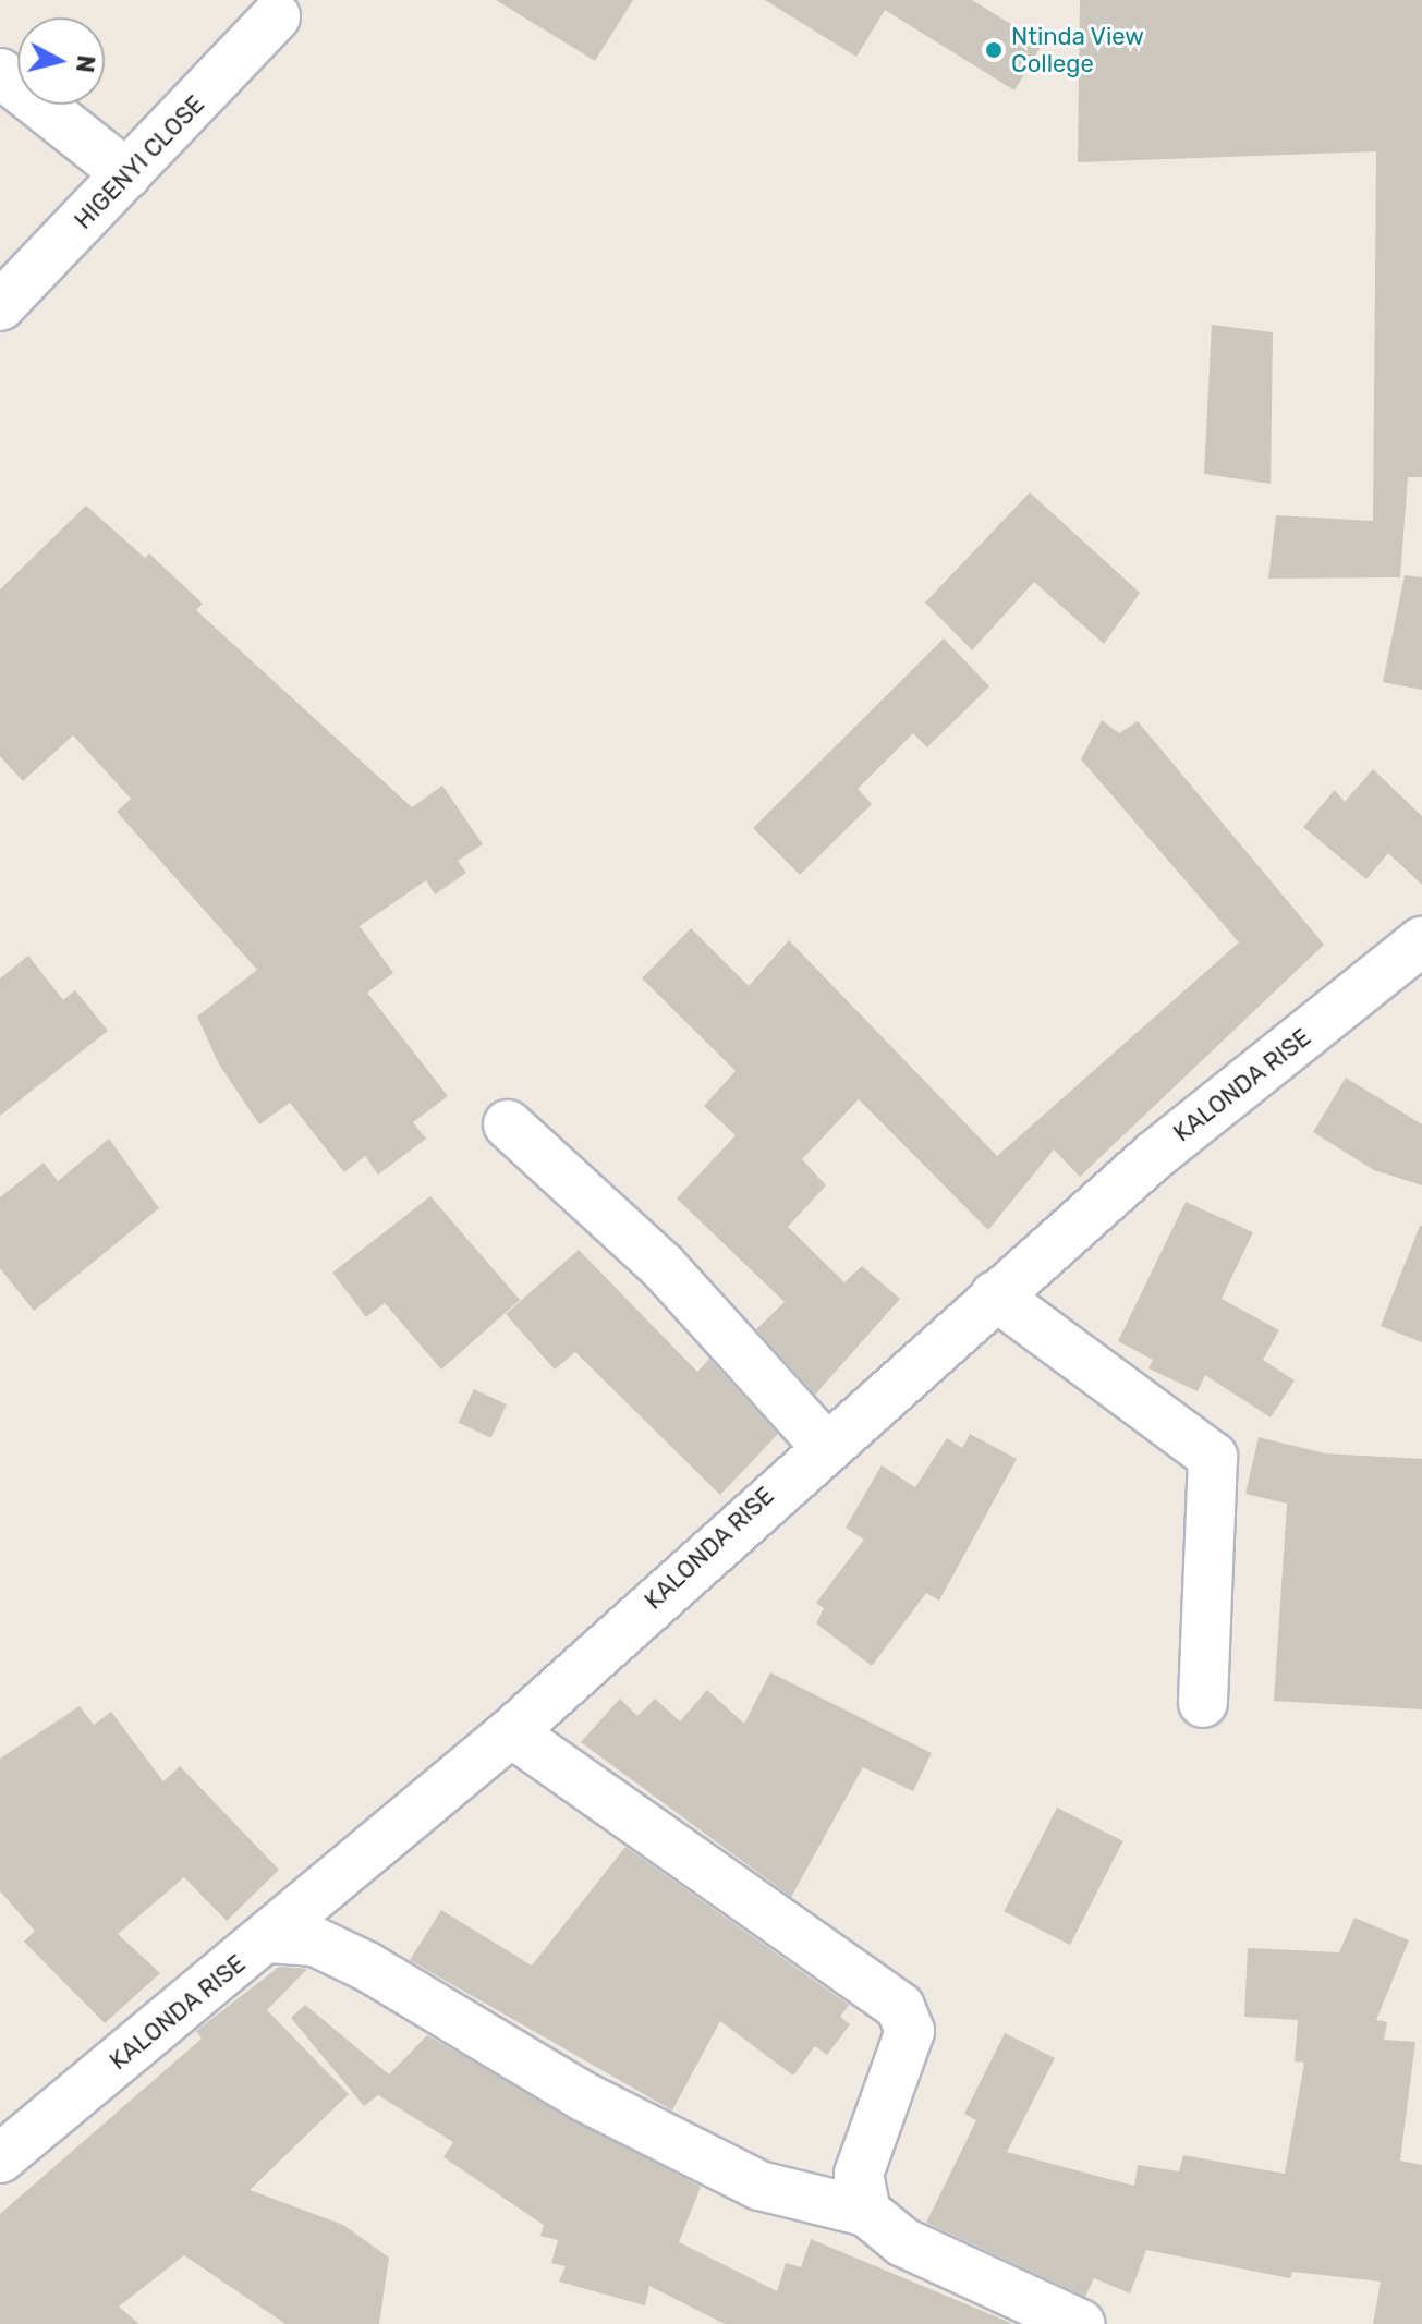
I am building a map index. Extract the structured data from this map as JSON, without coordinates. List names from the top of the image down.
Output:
{
  "streets": {
    "street": ["HIGENYI CLOSE", "KALONDA RISE"]
  },
  "places": ["Ntinda View College"],
  "north": "right"
}
